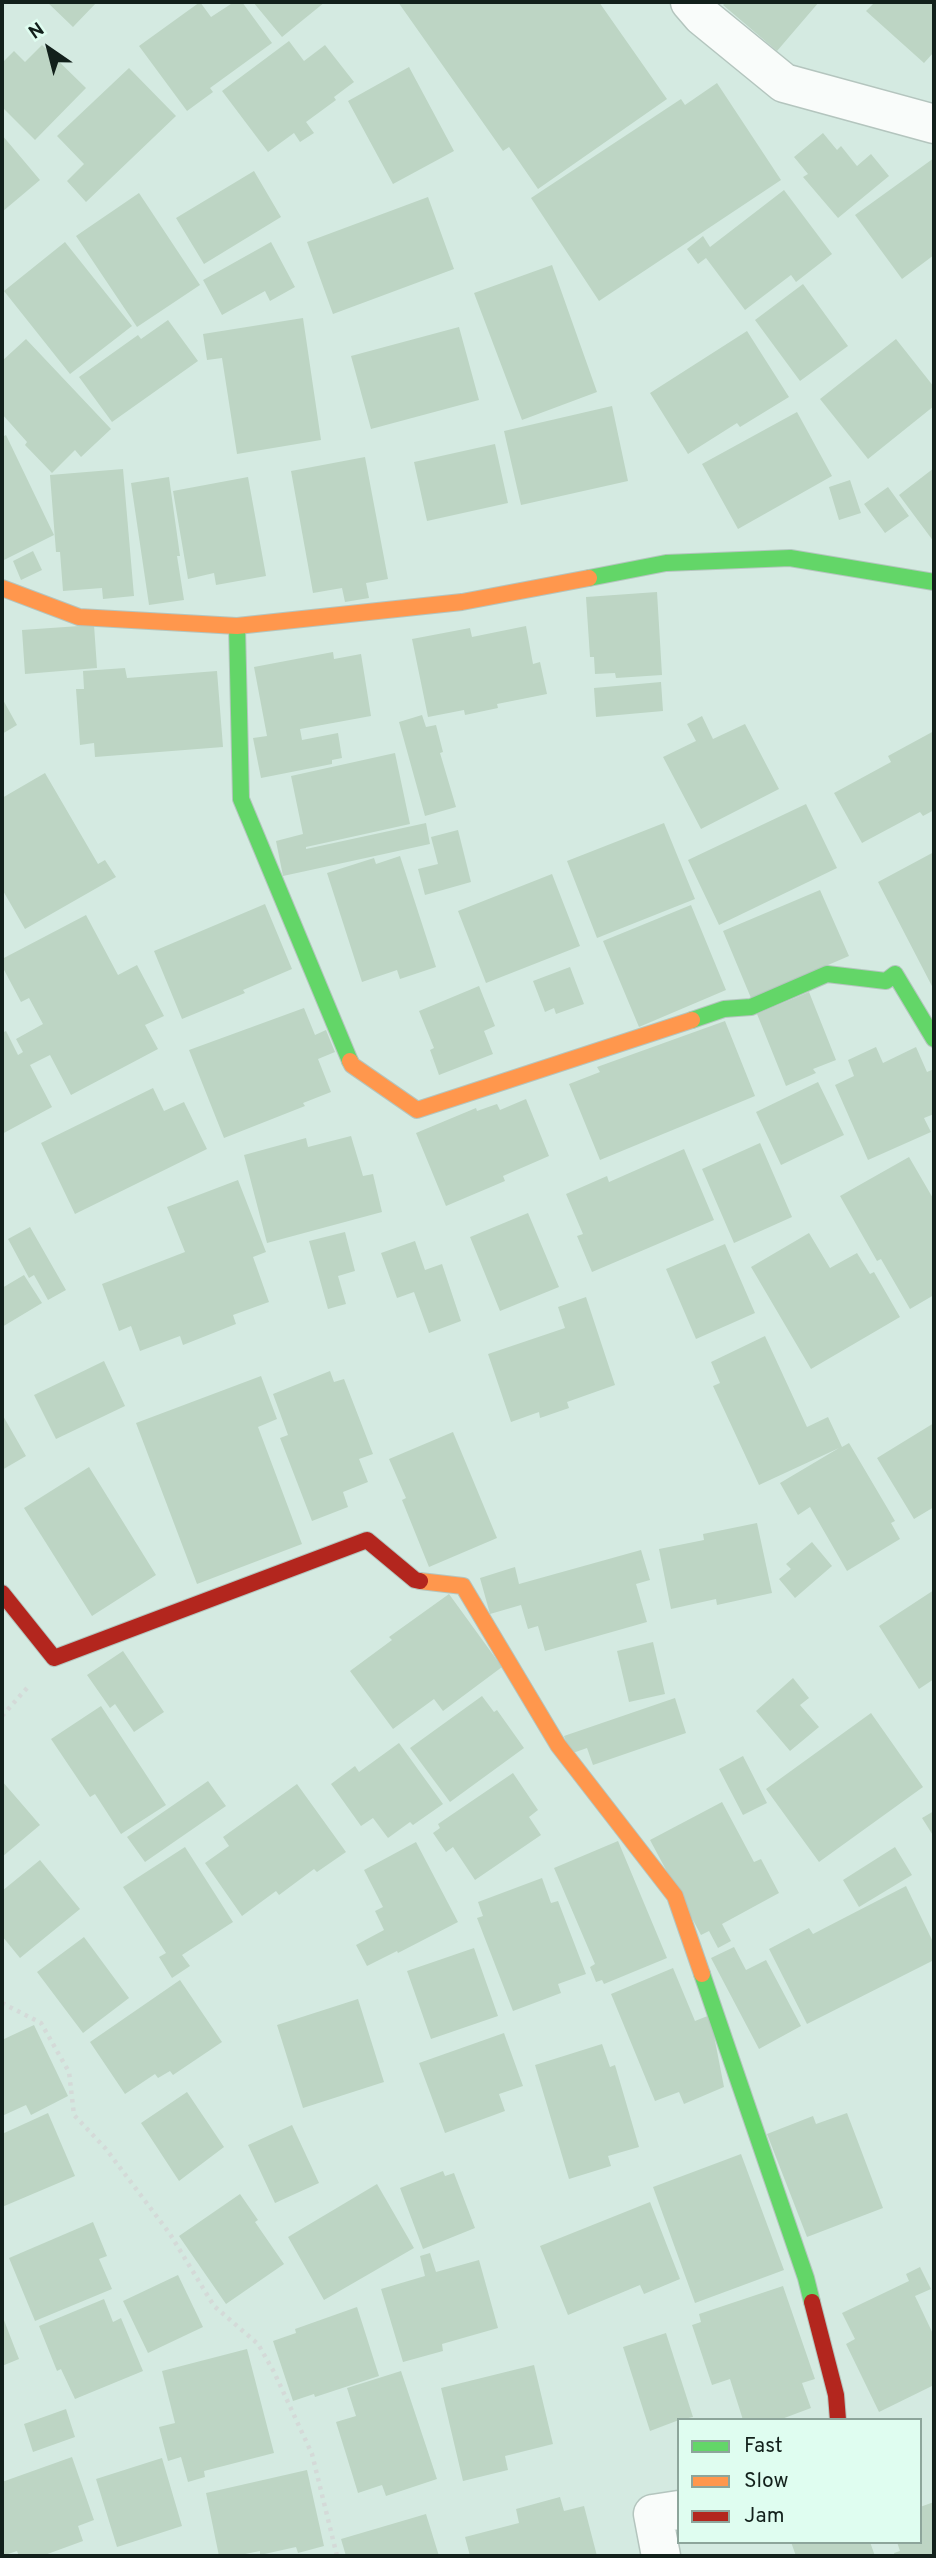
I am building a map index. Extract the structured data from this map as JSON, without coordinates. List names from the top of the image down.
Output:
{
  "legend": ["Fast", "Slow", "Jam"],
  "north": "top left"
}
